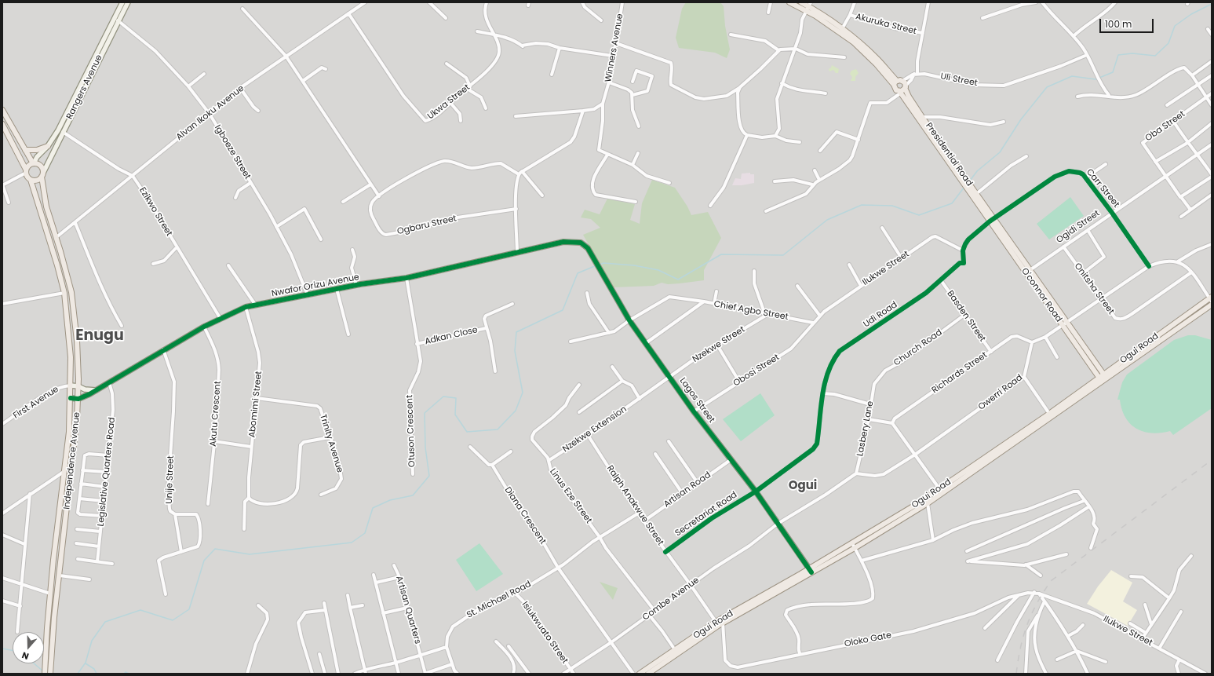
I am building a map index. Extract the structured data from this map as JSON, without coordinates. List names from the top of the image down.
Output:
{
  "streets": {
    "main road": [
      "Presidential Road",
      "O'connor Road",
      "Ogui Road",
      "Independence Avenue"
    ],
    "street": [
      "Akuruka Street",
      "Winners Avenue",
      "Uli Street",
      "Rangers Avenue",
      "Ukwa Street",
      "Alvan Ikoku Avenue",
      "Oba Street",
      "Igboeze Street",
      "Carr Street",
      "Ezikwo Street",
      "Ogbaru Street",
      "Ogidi Street",
      "Ilukwe Street",
      "Nwafor Orizu Avenue",
      "Onitsha Street",
      "Chief Agbo Street",
      "Udi Road",
      "Basden Street",
      "Adkan Close",
      "Nzekwe Street",
      "Church Road",
      "Obosi Street",
      "Richards Street",
      "Owerri Road",
      "Lagos Street",
      "First Avenue",
      "Abomimi Street",
      "Akutu Crescent",
      "Lasbery Lane",
      "Nzekwe Extension",
      "Otuson Crescent",
      "Trinity Avenue",
      "Legislative Quarters Road",
      "Unije Street",
      "Artisan Road",
      "Linus Eze Street",
      "Ralph Anakwue Street",
      "Secretariat Road",
      "Diana Crescent",
      "Combe Avenue",
      "St. Michael Road",
      "Artisan Quarters",
      "Isiukwuato Street",
      "Oloko Gate"
    ]
  },
  "crossings": [
    ["Rangers Avenue", "Igboeze Street"],
    ["Rangers Avenue", "Ezikwo Street"],
    ["Rangers Avenue", "Independence Avenue"],
    ["Ukwa Street", "Alvan Ikoku Avenue"],
    ["Alvan Ikoku Avenue", "Igboeze Street"],
    ["Alvan Ikoku Avenue", "Ezikwo Street"],
    ["Alvan Ikoku Avenue", "Independence Avenue"],
    ["Oba Street", "Ogidi Street"],
    ["Igboeze Street", "Nwafor Orizu Avenue"],
    ["Presidential Road", "Carr Street"],
    ["Presidential Road", "O'connor Road"],
    ["Presidential Road", "Udi Road"],
    ["Carr Street", "Ogidi Street"],
    ["Carr Street", "O'connor Road"],
    ["Carr Street", "Udi Road"],
    ["Ezikwo Street", "Nwafor Orizu Avenue"],
    ["Ogidi Street", "Onitsha Street"],
    ["Ogidi Street", "O'connor Road"],
    ["Ilukwe Street", "Chief Agbo Street"],
    ["Ilukwe Street", "Udi Road"],
    ["Ilukwe Street", "Obosi Street"],
    ["Ilukwe Street", "Oloko Gate"],
    ["Nwafor Orizu Avenue", "Lagos Street"],
    ["Nwafor Orizu Avenue", "Abomimi Street"],
    ["Nwafor Orizu Avenue", "Akutu Crescent"],
    ["Nwafor Orizu Avenue", "Otuson Crescent"],
    ["Nwafor Orizu Avenue", "Independence Avenue"],
    ["Nwafor Orizu Avenue", "Legislative Quarters Road"],
    ["Nwafor Orizu Avenue", "Unije Street"],
    ["O'connor Road", "Udi Road"],
    ["Chief Agbo Street", "Nzekwe Street"],
    ["Chief Agbo Street", "Obosi Street"],
    ["Chief Agbo Street", "Lagos Street"],
    ["Udi Road", "Basden Street"],
    ["Udi Road", "Secretariat Road"],
    ["Basden Street", "Church Road"],
    ["Basden Street", "Richards Street"],
    ["Adkan Close", "Otuson Crescent"],
    ["Nzekwe Street", "Lagos Street"],
    ["Nzekwe Street", "Nzekwe Extension"],
    ["Church Road", "Lasbery Lane"],
    ["Ogui Road", "Lagos Street"],
    ["Ogui Road", "Ralph Anakwue Street"],
    ["Ogui Road", "Oloko Gate"],
    ["Obosi Street", "Lagos Street"],
    ["Richards Street", "Owerri Road"],
    ["Owerri Road", "Lasbery Lane"],
    ["Lagos Street", "Nzekwe Extension"],
    ["Lagos Street", "Artisan Road"],
    ["Lagos Street", "Secretariat Road"],
    ["Lagos Street", "Combe Avenue"],
    ["First Avenue", "Independence Avenue"],
    ["Abomimi Street", "Trinity Avenue"],
    ["Nzekwe Extension", "Linus Eze Street"],
    ["Nzekwe Extension", "Ralph Anakwue Street"],
    ["Artisan Road", "Ralph Anakwue Street"],
    ["Linus Eze Street", "Combe Avenue"],
    ["Linus Eze Street", "St. Michael Road"],
    ["Ralph Anakwue Street", "Secretariat Road"],
    ["Ralph Anakwue Street", "Combe Avenue"],
    ["Ralph Anakwue Street", "St. Michael Road"],
    ["Diana Crescent", "Combe Avenue"],
    ["Diana Crescent", "St. Michael Road"],
    ["Combe Avenue", "Isiukwuato Street"],
    ["St. Michael Road", "Artisan Quarters"],
    ["St. Michael Road", "Isiukwuato Street"]
  ],
  "districts": ["Enugu", "Ogui"],
  "scale_bar": "100 m",
  "north": "bottom"
}
